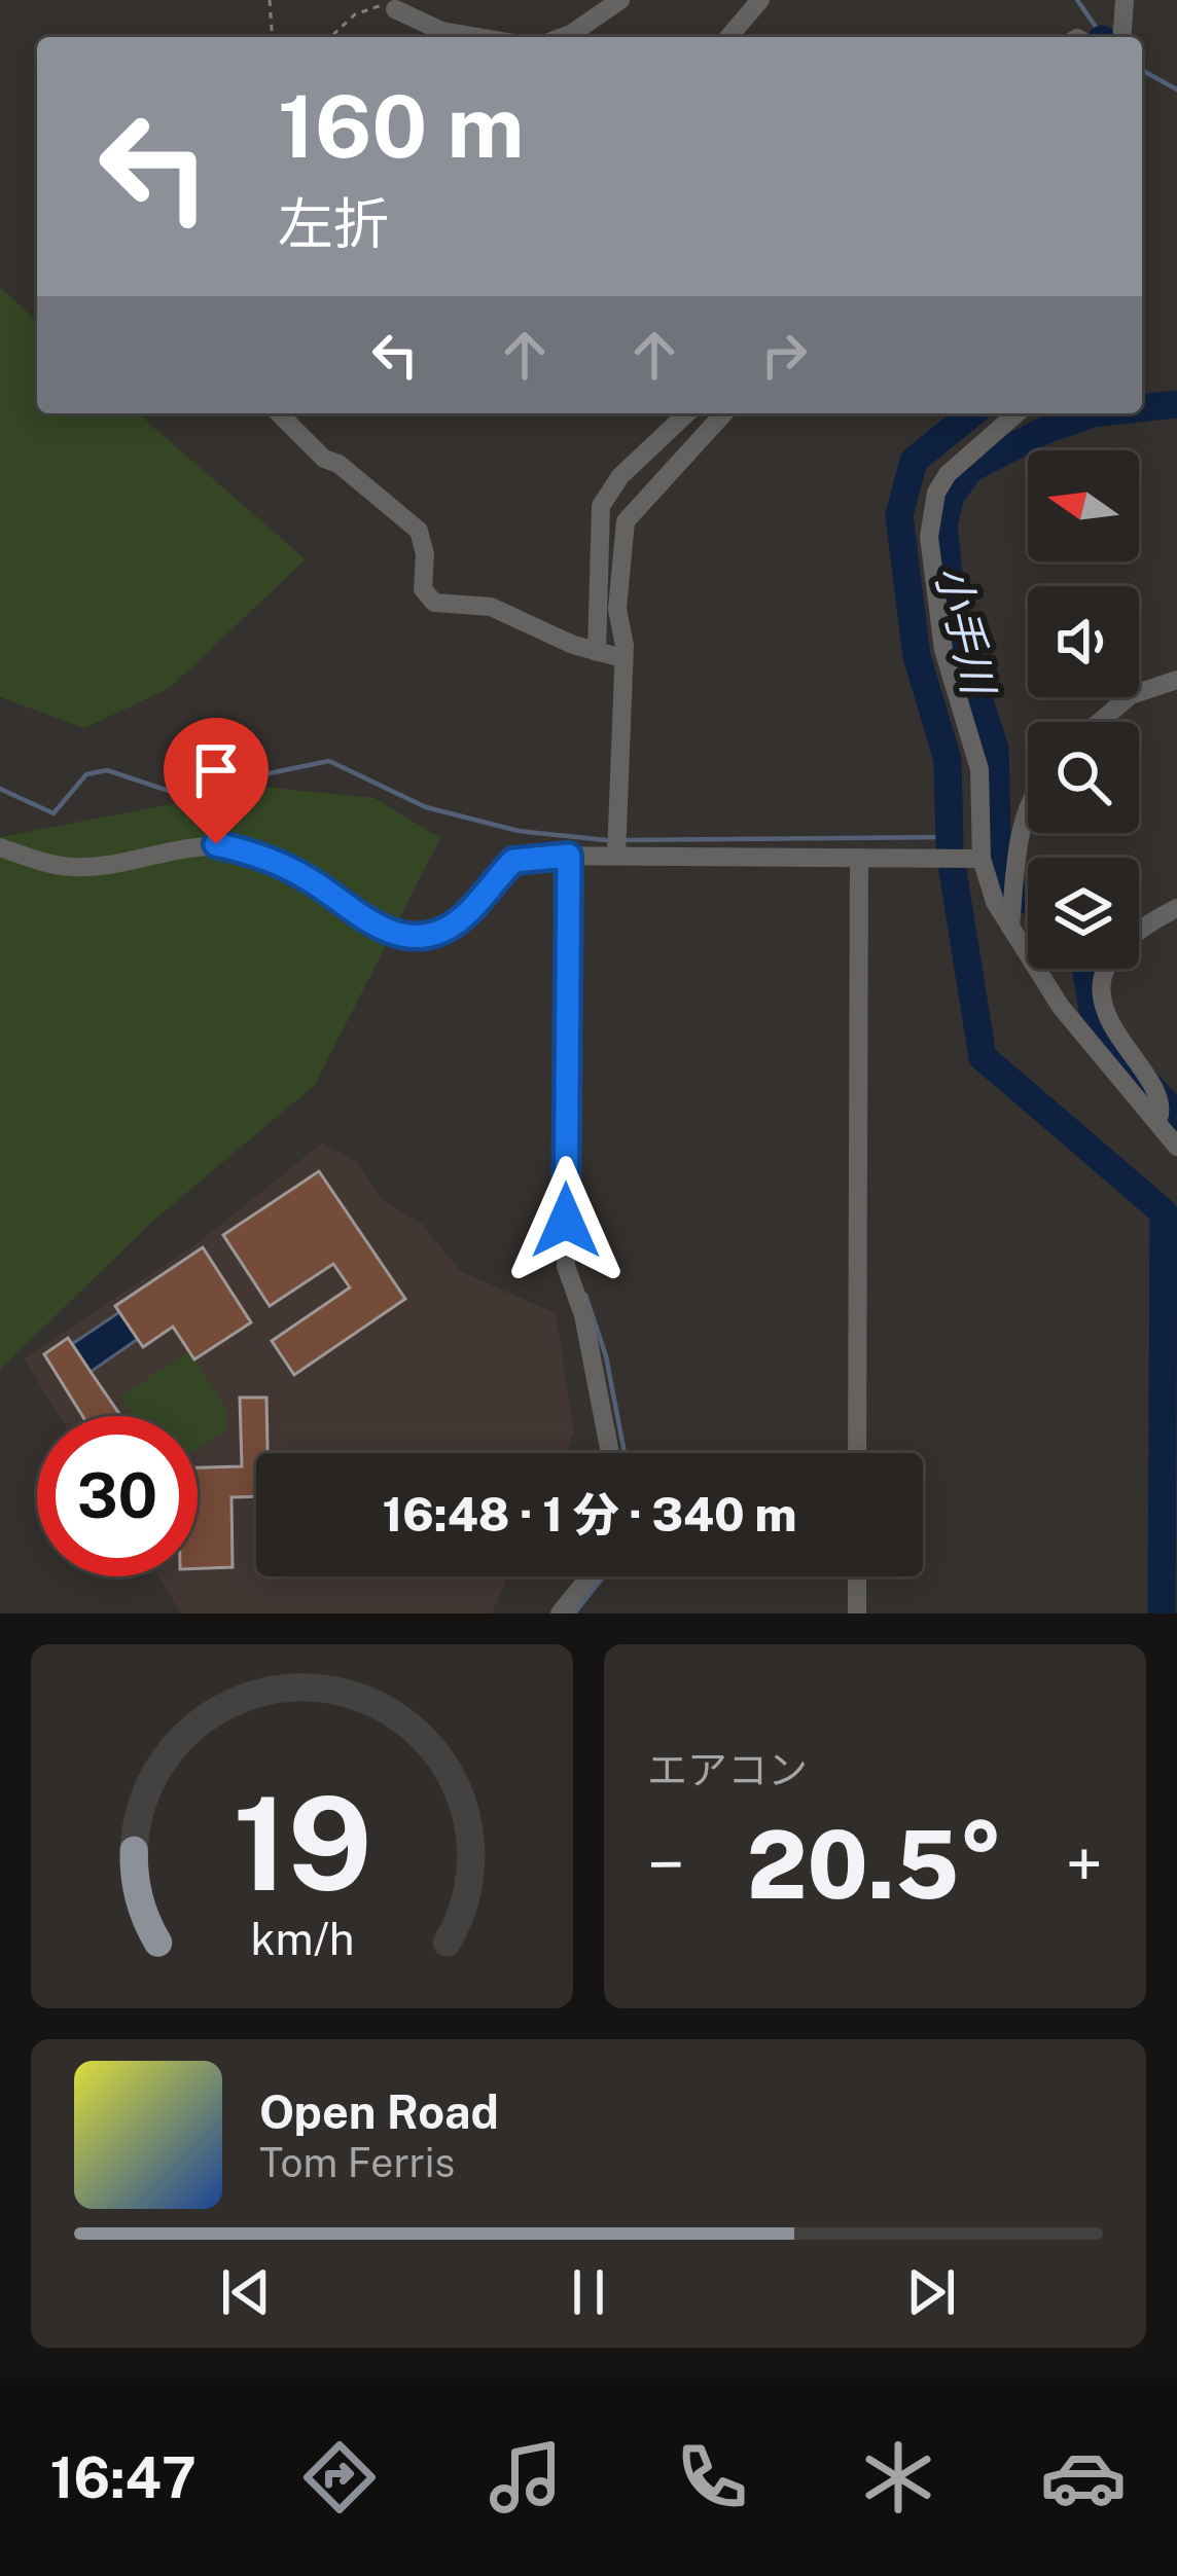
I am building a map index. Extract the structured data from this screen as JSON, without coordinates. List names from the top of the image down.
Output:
{
  "water": ["小手川"],
  "north": "left",
  "page": {
    "turn": ["160 m", "左折"],
    "limit": "30",
    "trip": "16:48 · 1 分 · 340 m",
    "tile": "エアコン",
    "heat": ["−", "20.5°", "+"],
    "song": ["Open Road", "Tom Ferris"],
    "tabs": "16:47",
    "gauge": ["19", "km/h"]
  }
}
